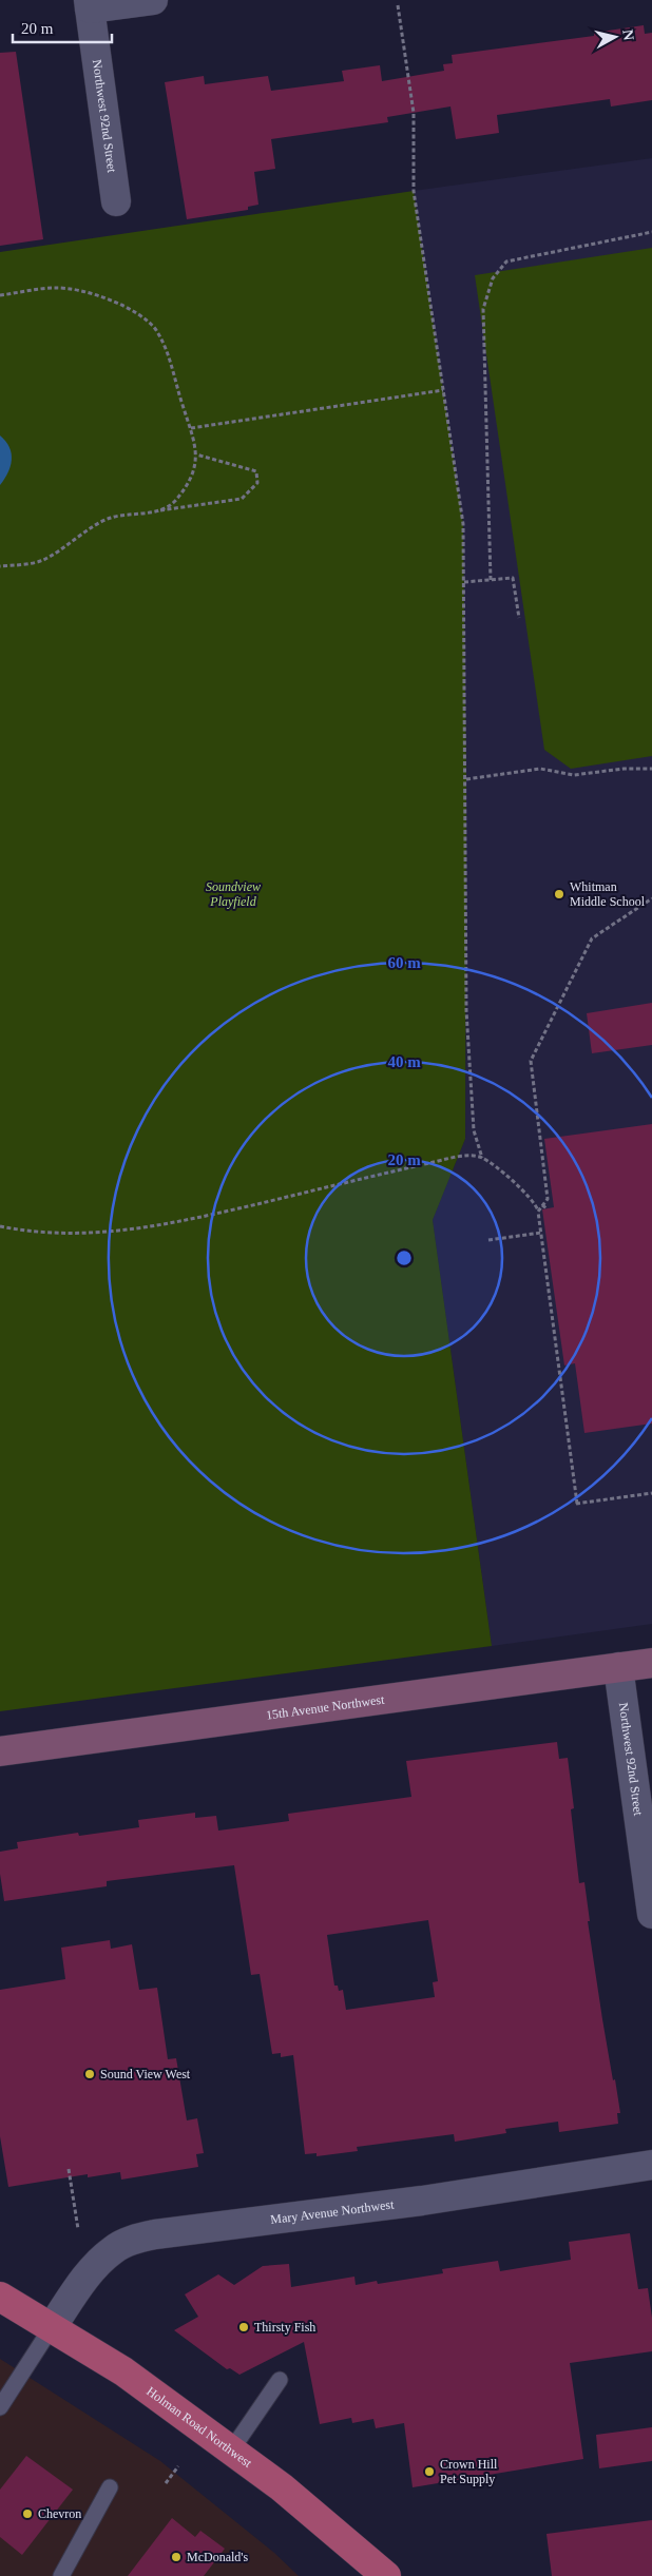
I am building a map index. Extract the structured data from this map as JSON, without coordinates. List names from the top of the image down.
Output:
{
  "streets": {
    "main road": ["15th Avenue Northwest", "Holman Road Northwest"],
    "street": ["Northwest 92nd Street", "Mary Avenue Northwest"]
  },
  "crossings": [
    ["Northwest 92nd Street", "15th Avenue Northwest"],
    ["Mary Avenue Northwest", "Holman Road Northwest"]
  ],
  "parks": ["Soundview Playfield"],
  "places": [
    "Whitman Middle School",
    "Sound View West",
    "Thirsty Fish",
    "Crown Hill Pet Supply",
    "Chevron",
    "McDonald's"
  ],
  "scale_bar": "20 m",
  "north": "right",
  "rings": ["60 m", "40 m", "20 m"]
}
